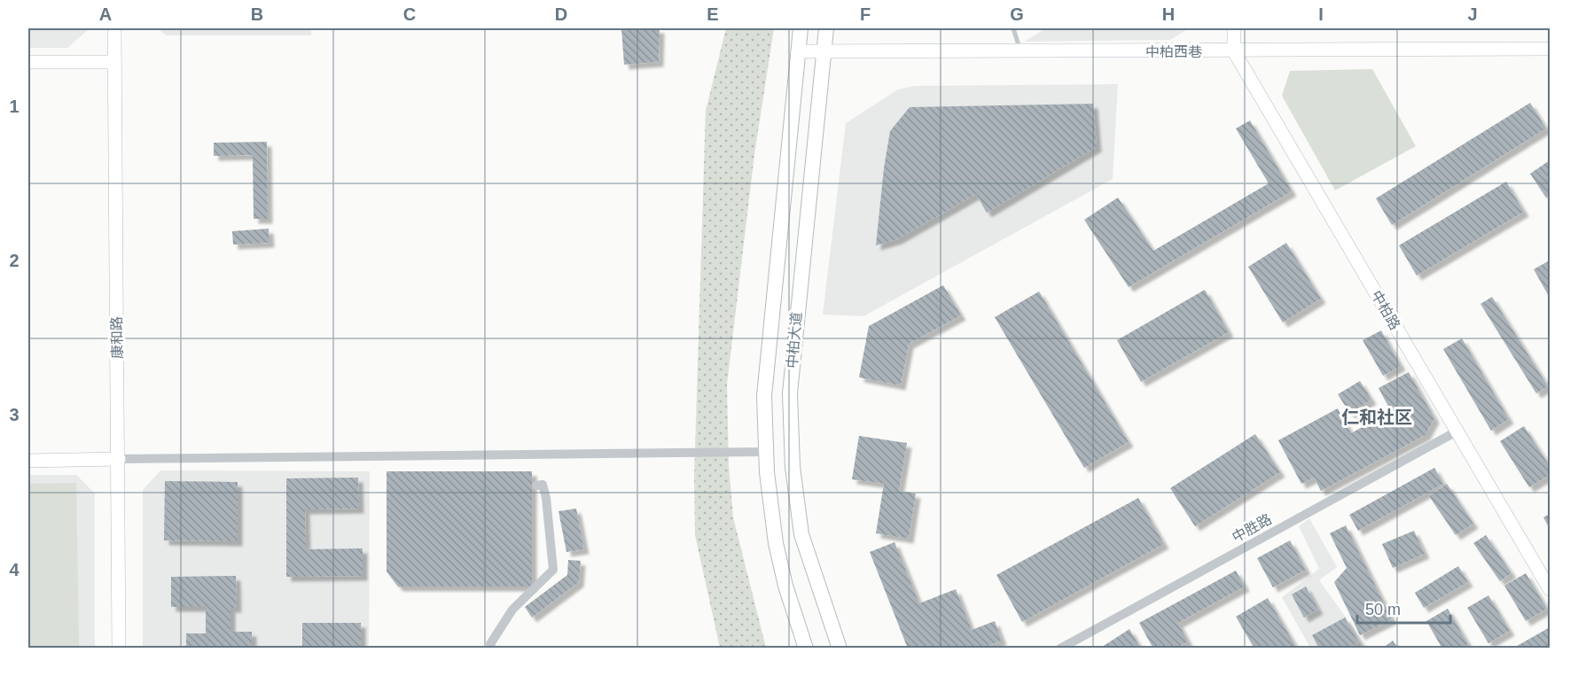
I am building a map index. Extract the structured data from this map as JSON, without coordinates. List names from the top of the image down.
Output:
{
  "streets": {
    "main road": ["中柏大道"],
    "street": [
      "中柏西巷",
      "中柏路",
      "康和路",
      "中胜路"
    ]
  },
  "crossings": [
    ["中柏西巷", "中柏路"],
    ["中柏西巷", "中柏大道"],
    ["中柏路", "中胜路"]
  ],
  "districts": ["仁和社区"],
  "scale_bar": "50 m",
  "grid": {
    "columns": [
      "A",
      "B",
      "C",
      "D",
      "E",
      "F",
      "G",
      "H",
      "I",
      "J"
    ],
    "rows": [
      "1",
      "2",
      "3",
      "4"
    ]
  }
}
